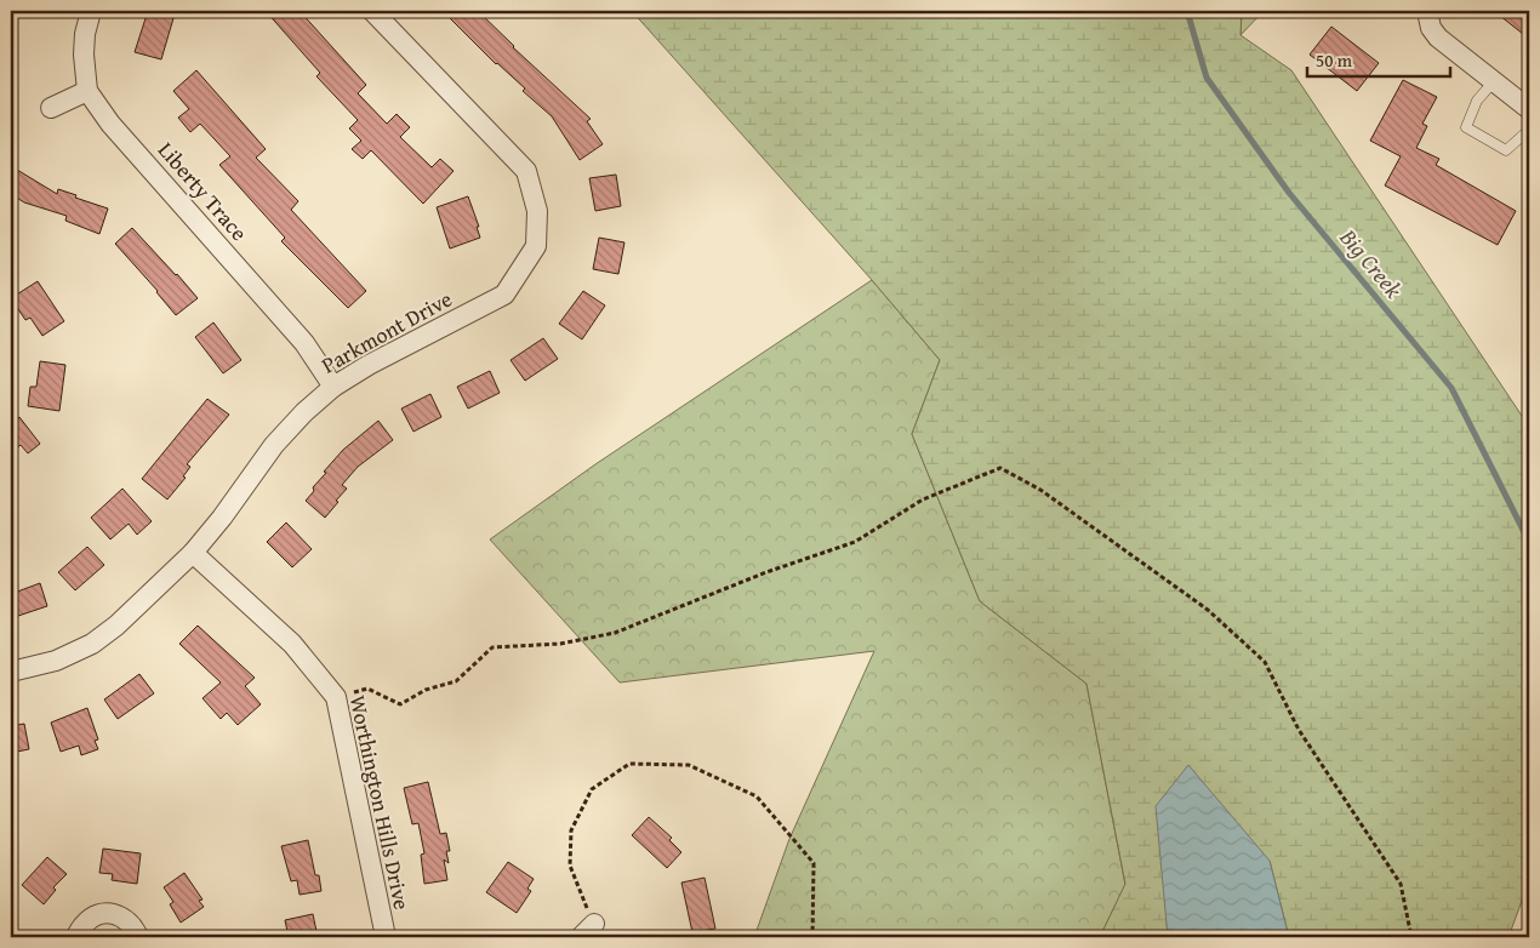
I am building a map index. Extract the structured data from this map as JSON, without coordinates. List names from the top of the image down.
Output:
{
  "streets": {
    "street": ["Liberty Trace", "Parkmont Drive", "Worthington Hills Drive"]
  },
  "crossings": [
    ["Liberty Trace", "Parkmont Drive"],
    ["Parkmont Drive", "Worthington Hills Drive"]
  ],
  "water": ["Big Creek"],
  "scale_bar": "50 m"
}
